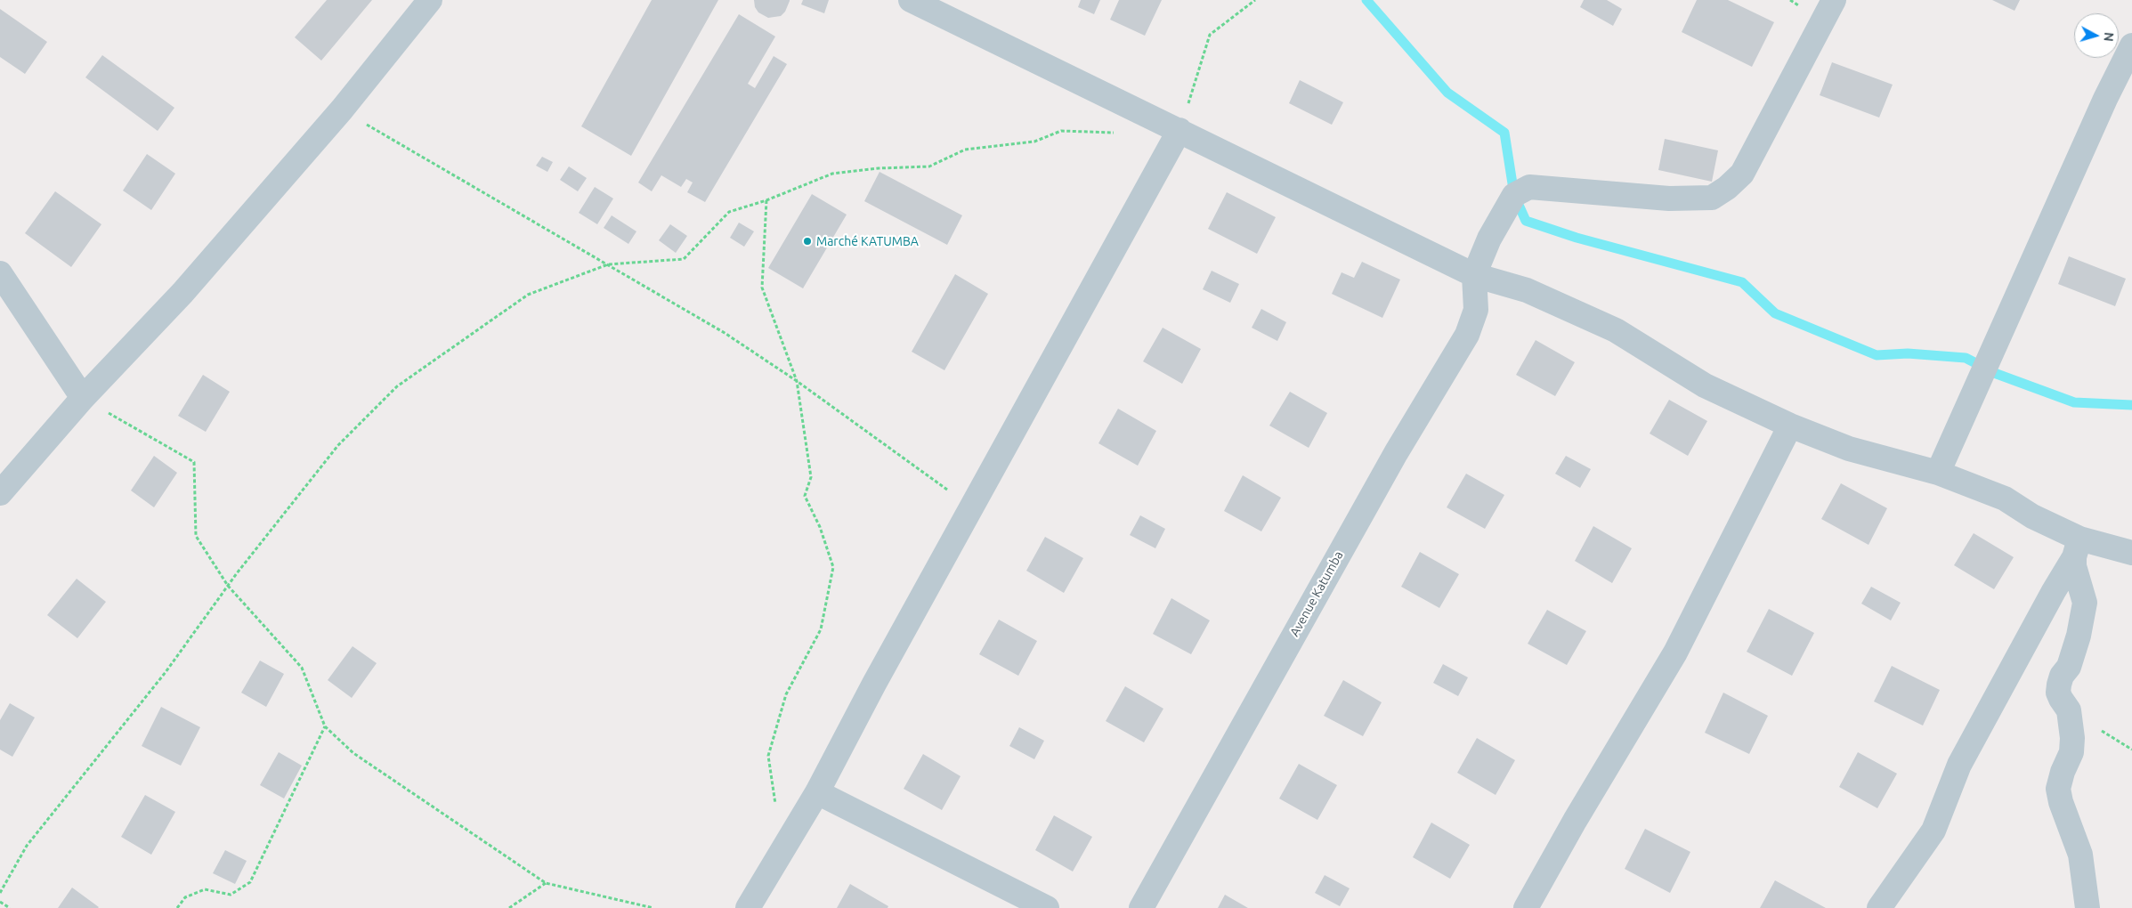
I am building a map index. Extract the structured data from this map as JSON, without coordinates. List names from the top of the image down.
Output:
{
  "streets": {
    "street": ["Avenue Katumba"]
  },
  "places": ["Marché KATUMBA"],
  "north": "right"
}
